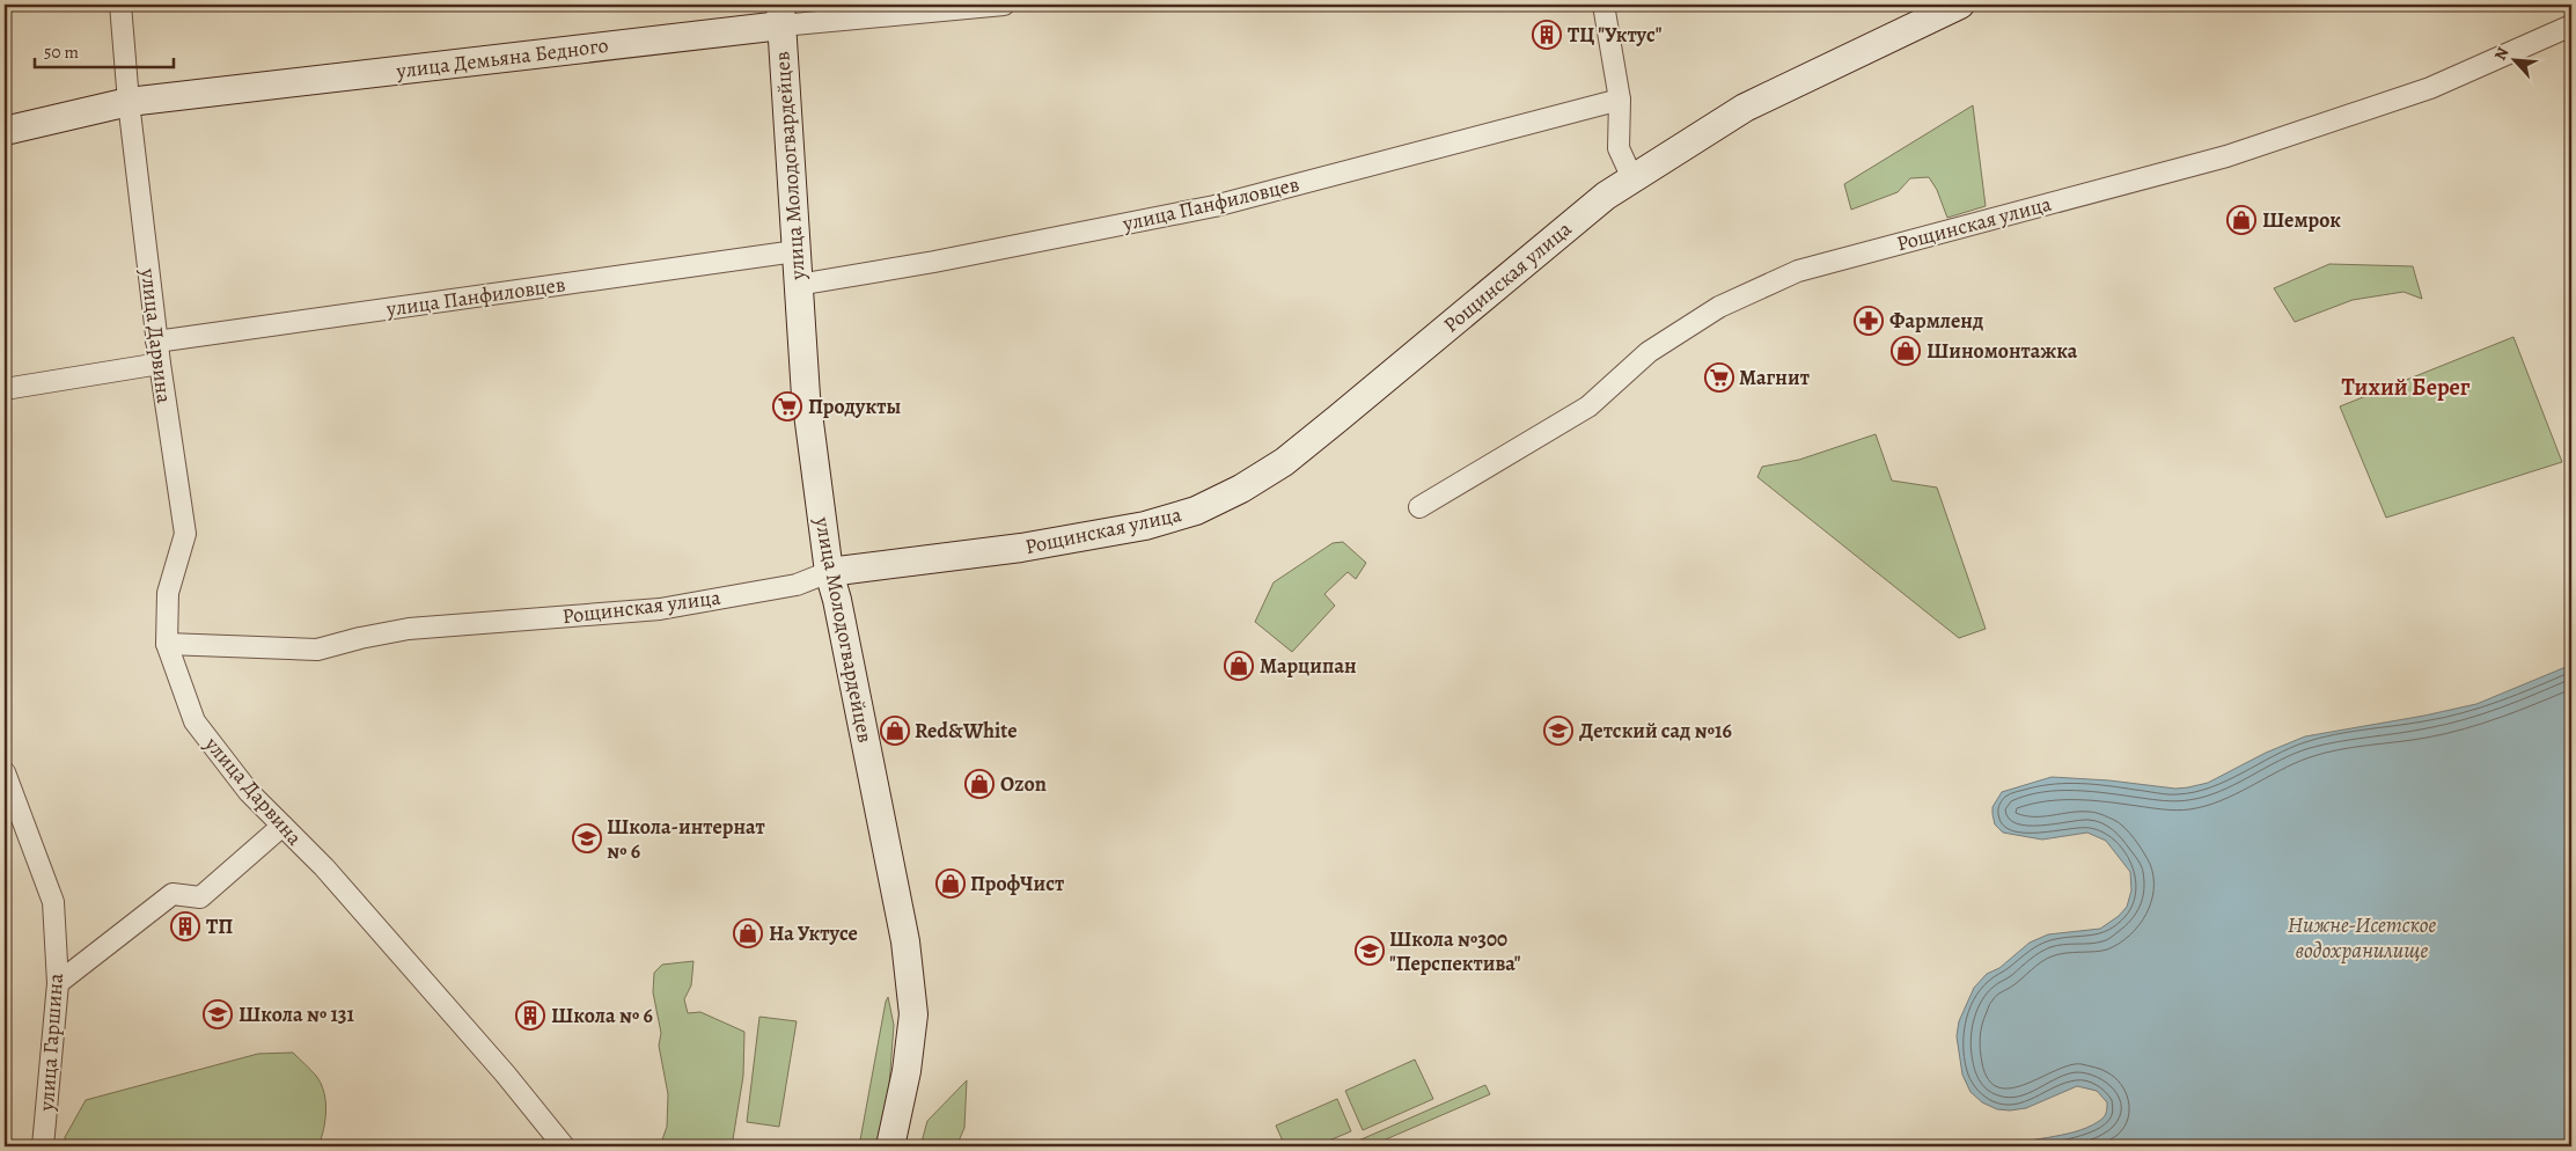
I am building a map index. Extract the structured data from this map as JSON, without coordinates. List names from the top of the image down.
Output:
{
  "streets": {
    "street": [
      "улица Демьяна Бедного",
      "улица Молодогвардейцев",
      "улица Панфиловцев",
      "Рощинская улица",
      "улица Дарвина",
      "улица Гаршина"
    ]
  },
  "crossings": [
    ["улица Демьяна Бедного", "улица Молодогвардейцев"],
    ["улица Демьяна Бедного", "улица Дарвина"],
    ["улица Молодогвардейцев", "улица Панфиловцев"],
    ["улица Молодогвардейцев", "Рощинская улица"],
    ["улица Панфиловцев", "улица Дарвина"],
    ["Рощинская улица", "улица Дарвина"]
  ],
  "districts": ["Тихий Берег"],
  "water": ["Нижне-Исетское водохранилище"],
  "places": {
    "building": ["ТЦ \"Уктус\"", "ТП", "Школа № 6"],
    "shop": [
      "Шемрок",
      "Шиномонтажка",
      "Марципан",
      "Red&White",
      "Ozon",
      "ПрофЧист",
      "На Уктусе"
    ],
    "pharmacy": ["Фармленд"],
    "supermarket": ["Магнит", "Продукты"],
    "school or university": [
      "Детский сад №16",
      "Школа-интернат № 6",
      "Школа №300 \"Перспектива\"",
      "Школа № 131"
    ]
  },
  "scale_bar": "50 m",
  "north": "top left"
}
